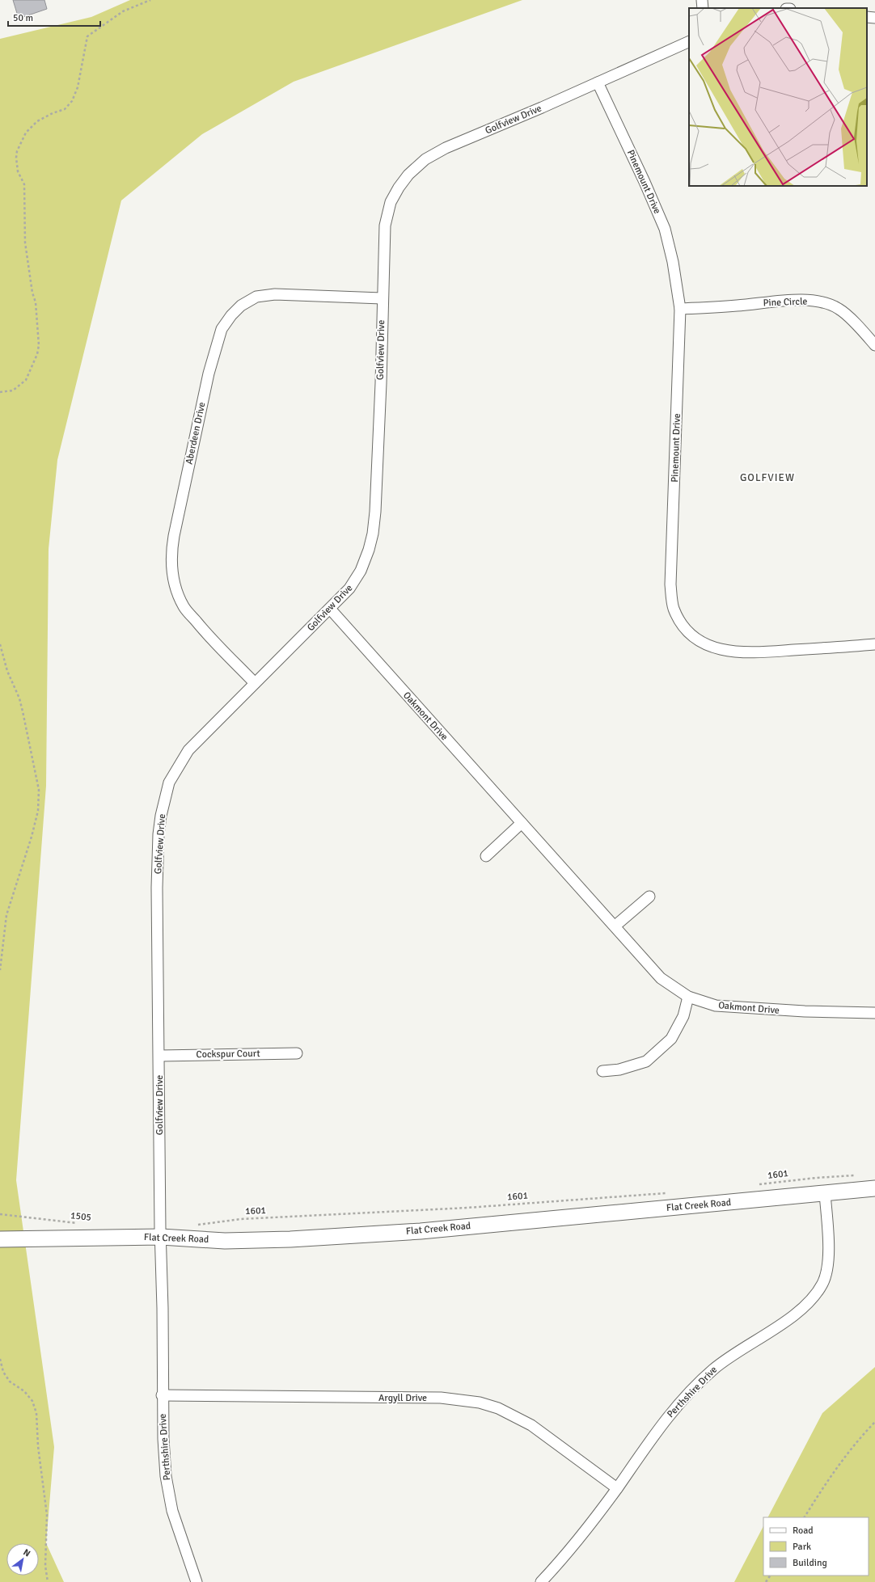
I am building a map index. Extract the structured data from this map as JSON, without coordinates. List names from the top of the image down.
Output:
{
  "streets": {
    "street": [
      "Golfview Drive",
      "Pinemount Drive",
      "Pine Circle",
      "Aberdeen Drive",
      "Oakmont Drive",
      "Cockspur Court",
      "Flat Creek Road",
      "Perthshire Drive",
      "Argyll Drive"
    ],
    "path": ["1601", "1505"]
  },
  "crossings": [
    ["Golfview Drive", "Pinemount Drive"],
    ["Golfview Drive", "Aberdeen Drive"],
    ["Golfview Drive", "Oakmont Drive"],
    ["Golfview Drive", "Cockspur Court"],
    ["Golfview Drive", "Flat Creek Road"],
    ["Golfview Drive", "Perthshire Drive"],
    ["Pinemount Drive", "Pine Circle"],
    ["Flat Creek Road", "Perthshire Drive"],
    ["Perthshire Drive", "Argyll Drive"]
  ],
  "districts": ["GOLFVIEW"],
  "legend": ["Road", "Park", "Building"],
  "scale_bar": "50 m",
  "north": "top right"
}
